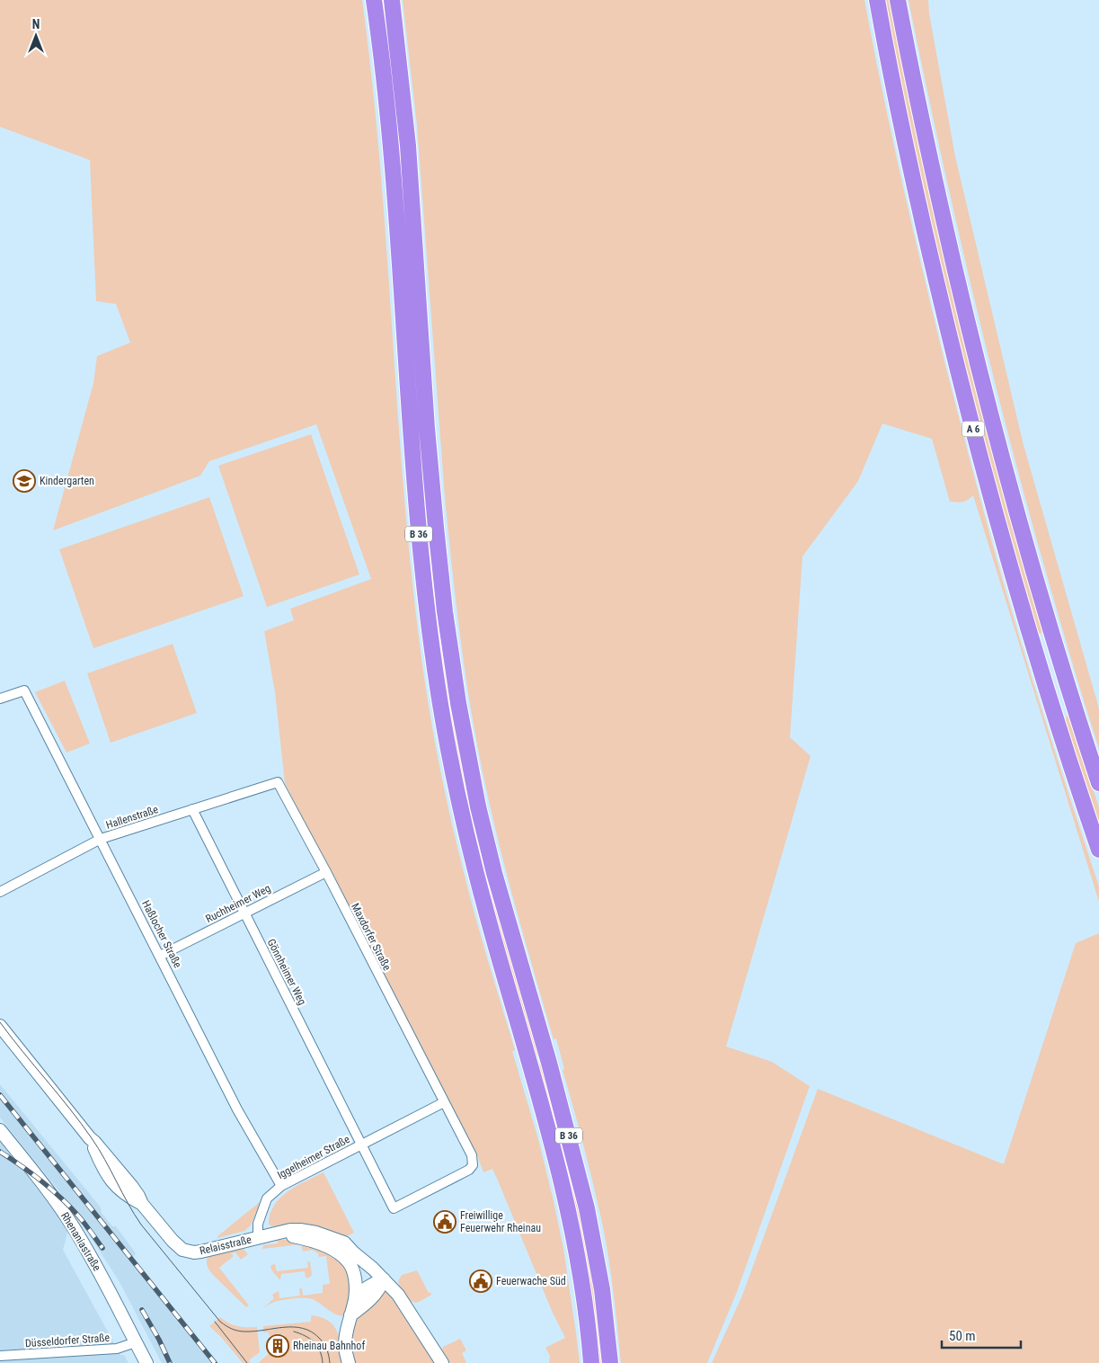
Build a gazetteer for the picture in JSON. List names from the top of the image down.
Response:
{
  "streets": {
    "highway": ["A 6", "B 36"],
    "main road": ["Rhenaniastraße", "Relaisstraße"],
    "street": [
      "Hallenstraße",
      "Ruchheimer Weg",
      "Haßlocher Straße",
      "Maxdorfer Straße",
      "Gönnheimer Weg",
      "Iggelheimer Straße",
      "Düsseldorfer Straße"
    ]
  },
  "crossings": [
    ["Hallenstraße", "Haßlocher Straße"],
    ["Hallenstraße", "Maxdorfer Straße"],
    ["Hallenstraße", "Gönnheimer Weg"],
    ["Ruchheimer Weg", "Haßlocher Straße"],
    ["Ruchheimer Weg", "Maxdorfer Straße"],
    ["Ruchheimer Weg", "Gönnheimer Weg"],
    ["Haßlocher Straße", "Iggelheimer Straße"],
    ["Maxdorfer Straße", "Iggelheimer Straße"],
    ["Gönnheimer Weg", "Iggelheimer Straße"],
    ["Iggelheimer Straße", "Relaisstraße"],
    ["Rhenaniastraße", "Düsseldorfer Straße"]
  ],
  "places": {
    "school or university": ["Kindergarten"],
    "public building": ["Freiwillige Feuerwehr Rheinau", "Feuerwache Süd"],
    "building": ["Rheinau Bahnhof"]
  },
  "scale_bar": "50 m",
  "north": "top"
}
